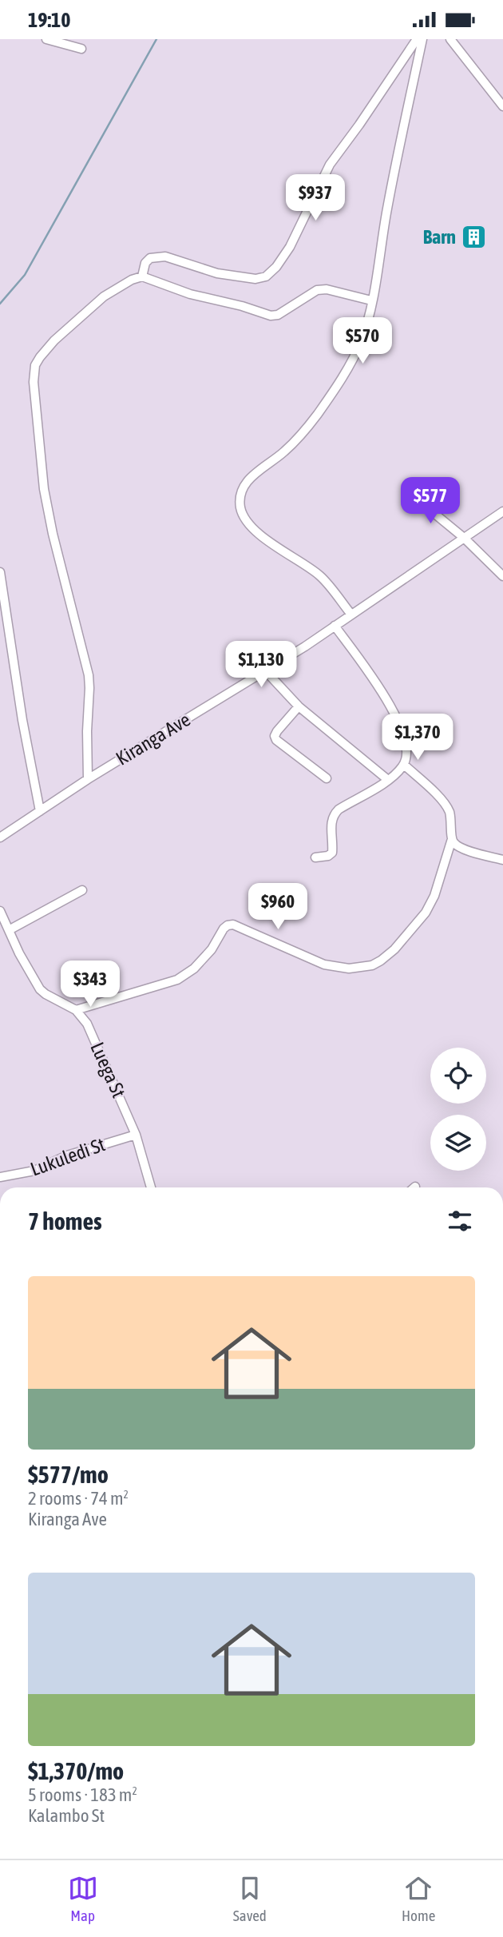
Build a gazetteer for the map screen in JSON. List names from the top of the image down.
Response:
{
  "streets": {
    "street": ["Kiranga Ave", "Luega St", "Lukuledi St"]
  },
  "crossings": [
    ["Luega St", "Lukuledi St"]
  ],
  "places": {
    "building": ["Barn"]
  },
  "page": {
    "status": "19:10",
    "price": [
      "$937",
      "$570",
      "$577",
      "$1,130",
      "$1,370",
      "$960",
      "$343"
    ],
    "heading": "7 homes",
    "list": [
      {
        "name": "$577/mo",
        "note": "2 rooms · 74 m² · Kiranga Ave"
      },
      {
        "name": "$1,370/mo",
        "note": "5 rooms · 183 m² · Kalambo St"
      }
    ],
    "tabs": ["Map", "Saved", "Home"]
  }
}
